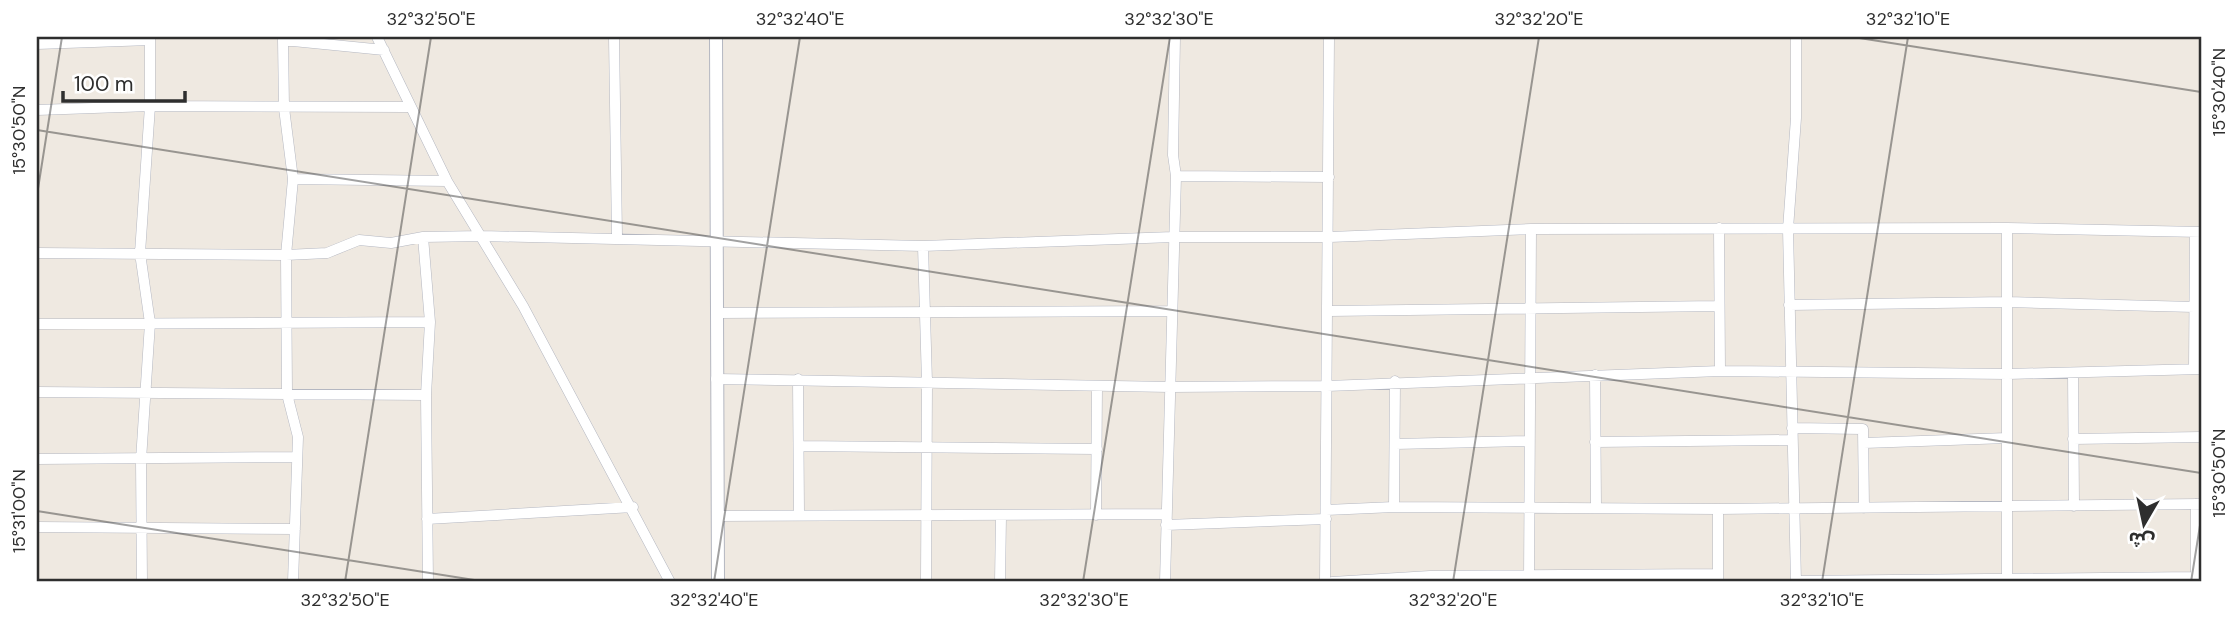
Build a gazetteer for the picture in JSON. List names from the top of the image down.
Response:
{
  "scale_bar": "100 m",
  "north": "bottom",
  "coordinates": [
    "32°32'50\"E",
    "32°32'40\"E",
    "32°32'30\"E",
    "32°32'20\"E",
    "32°32'10\"E",
    "15°30'40\"N",
    "15°30'50\"N",
    "15°31'00\"N"
  ]
}
